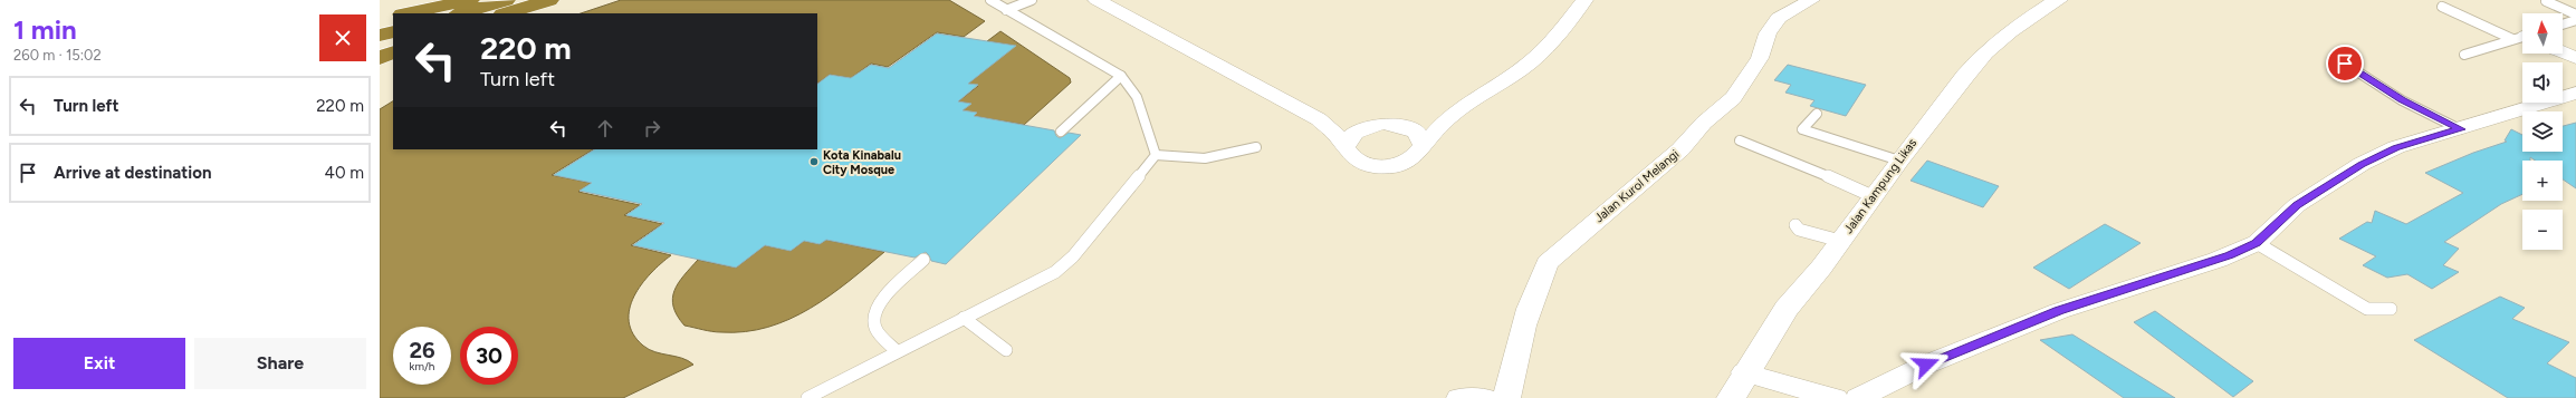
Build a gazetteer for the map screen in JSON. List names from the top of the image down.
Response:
{
  "streets": {
    "main road": ["Jalan Kampung Likas"],
    "street": ["Jalan Kurol Melangi"]
  },
  "places": ["Kota Kinabalu City Mosque"],
  "north": "top",
  "page": {
    "heading": ["1 min", "260 m · 15:02"],
    "map_buttons": ["+", "−"],
    "turn": ["220 m", "Turn left"],
    "list": [
      {
        "name": "Turn left",
        "value": "220 m"
      },
      {
        "name": "Arrive at destination",
        "value": "40 m"
      }
    ],
    "speed": "26 km/h",
    "limit": "30",
    "buttons": ["Exit", "Share"]
  }
}
